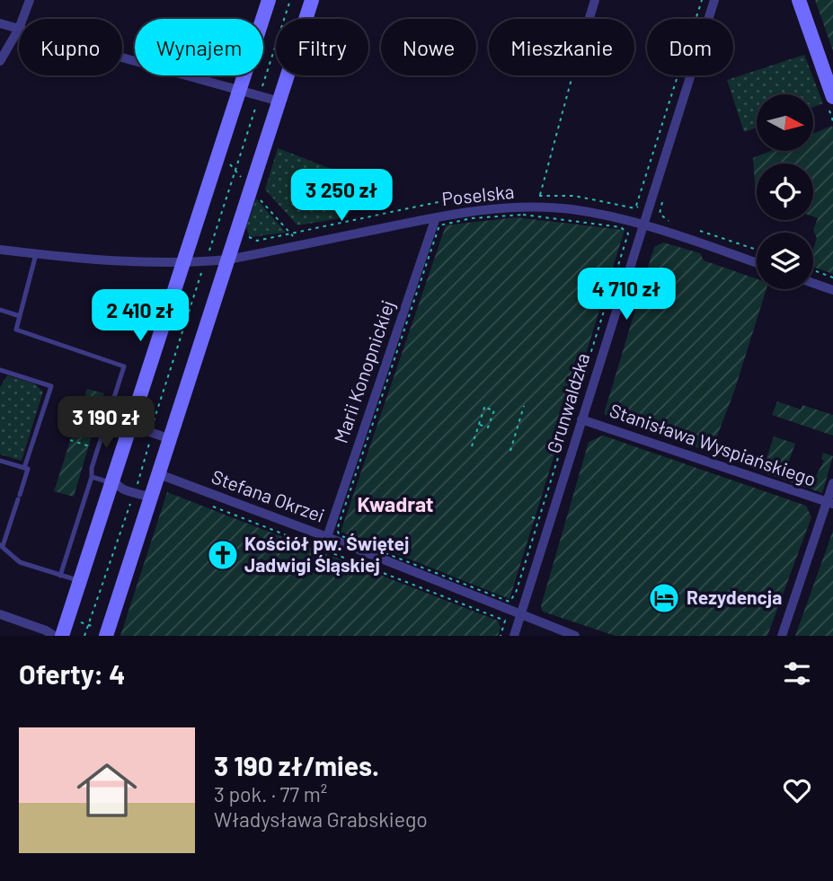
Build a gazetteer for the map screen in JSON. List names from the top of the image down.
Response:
{
  "streets": {
    "street": [
      "Poselska",
      "Marii Konopnickiej",
      "Grunwaldzka",
      "Stanisława Wyspiańskiego",
      "Stefana Okrzei"
    ]
  },
  "crossings": [
    ["Poselska", "Marii Konopnickiej"],
    ["Poselska", "Grunwaldzka"],
    ["Marii Konopnickiej", "Stefana Okrzei"],
    ["Grunwaldzka", "Stanisława Wyspiańskiego"],
    ["Grunwaldzka", "Stefana Okrzei"]
  ],
  "districts": ["Kwadrat"],
  "places": {
    "church": ["Kościół pw. Świętej Jadwigi Śląskiej"],
    "hotel": ["Rezydencja"]
  },
  "north": "right",
  "page": {
    "chip": [
      "Kupno",
      "Wynajem",
      "Filtry",
      "Nowe",
      "Mieszkanie",
      "Dom"
    ],
    "price": [
      "3 250 zł",
      "4 710 zł",
      "2 410 zł",
      "3 190 zł"
    ],
    "heading": "Oferty: 4",
    "list": [
      {
        "name": "3 190 zł/mies.",
        "note": "3 pok. · 77 m² · Władysława Grabskiego"
      }
    ]
  }
}
